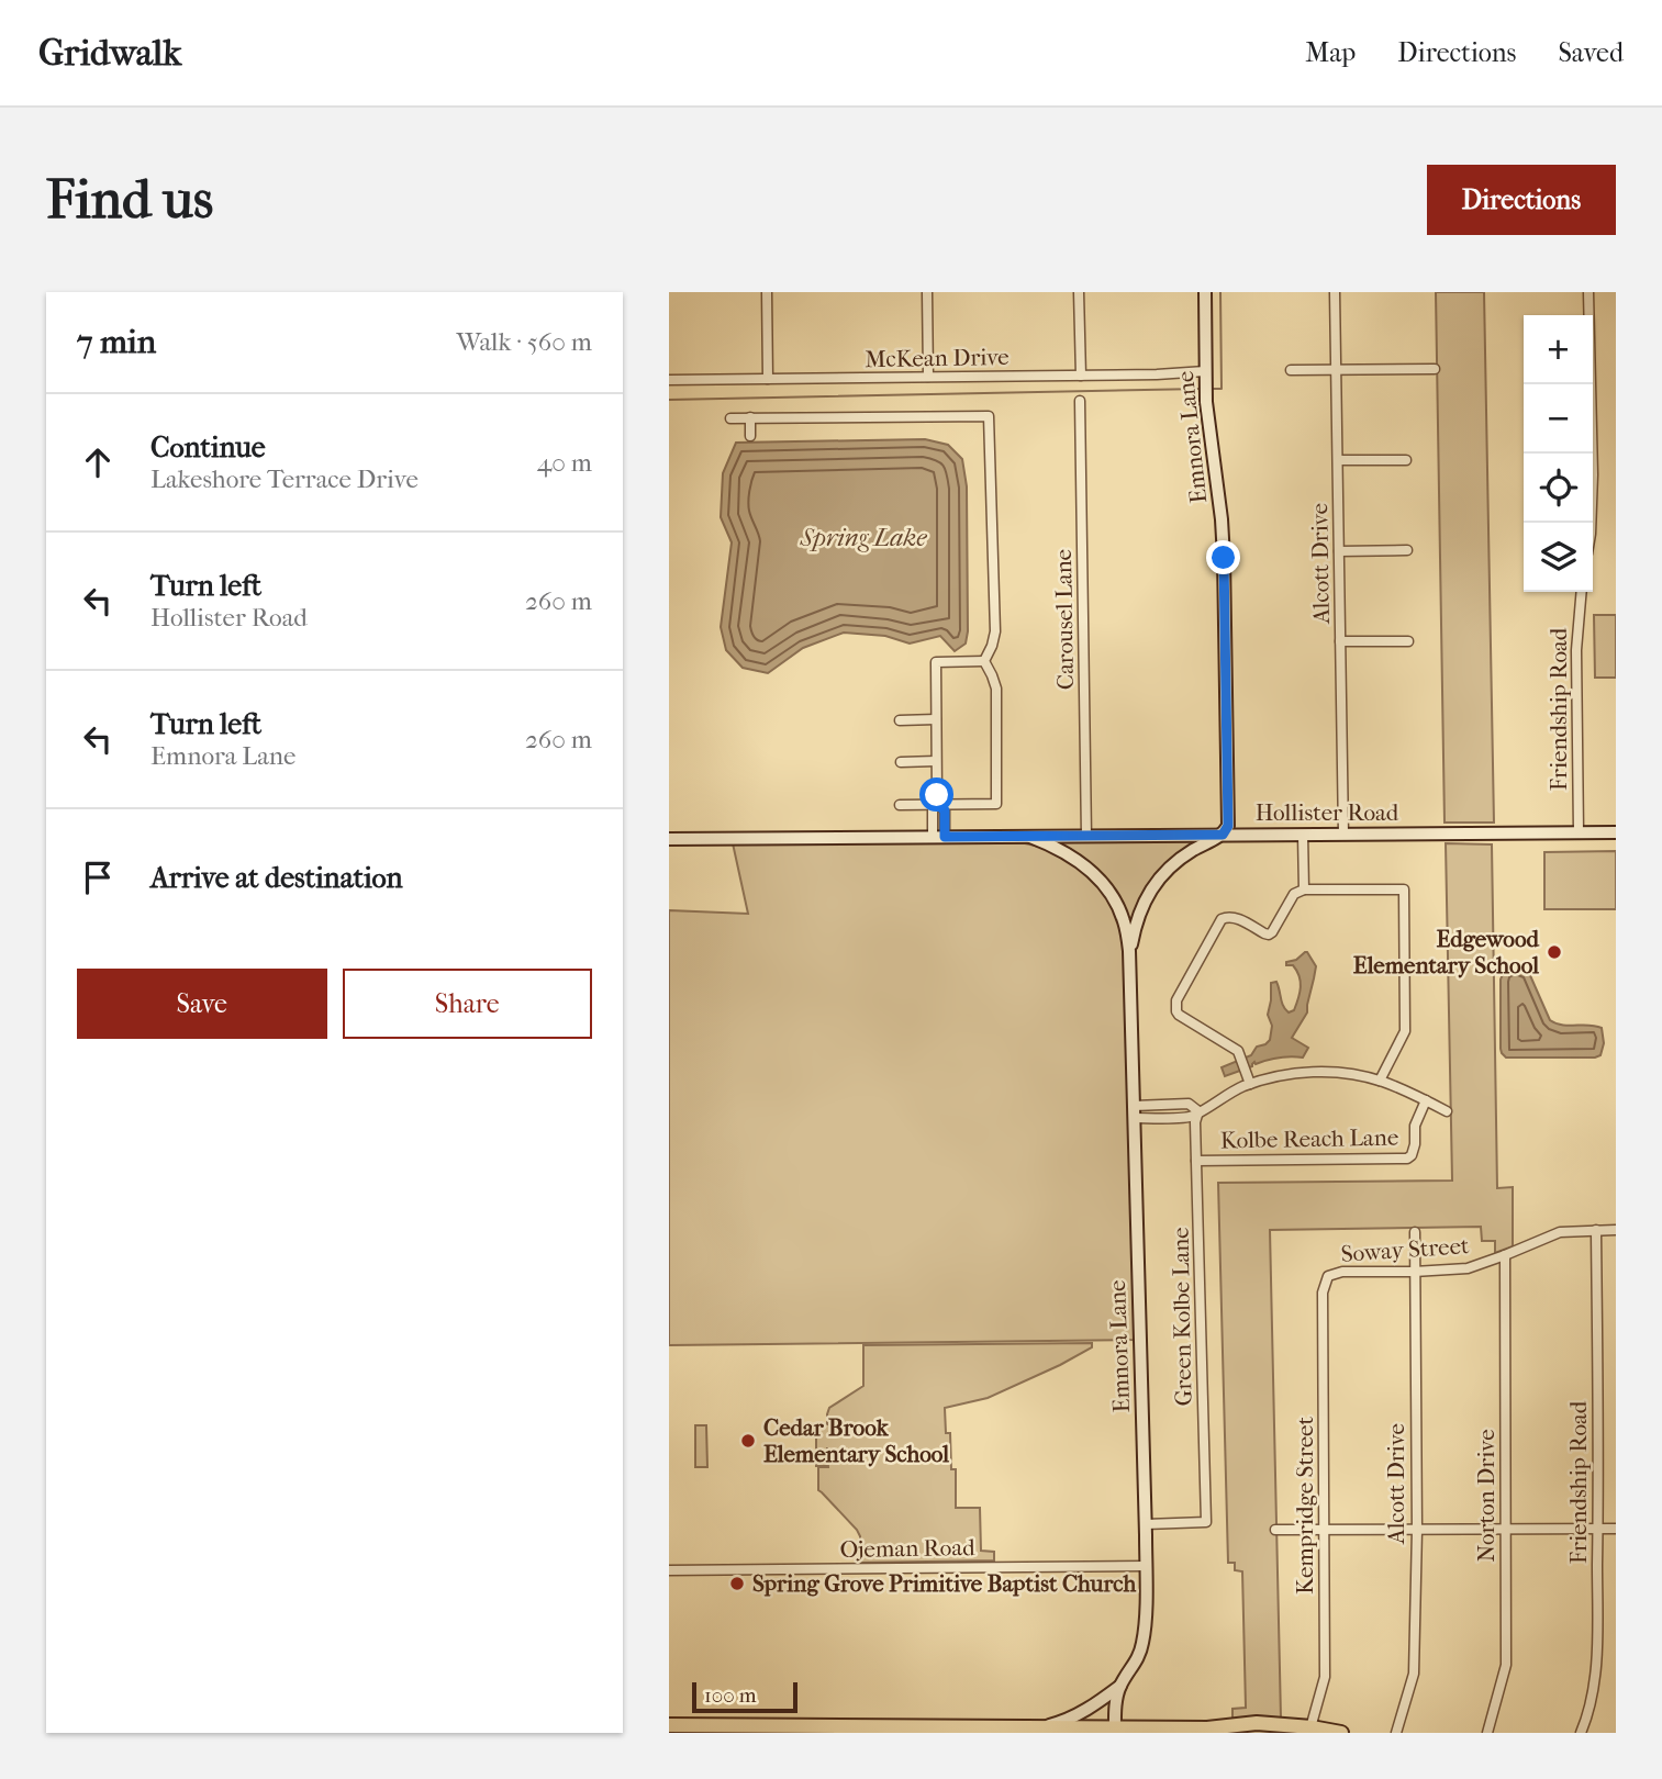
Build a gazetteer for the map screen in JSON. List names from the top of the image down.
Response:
{
  "streets": {
    "street": [
      "McKean Drive",
      "Emnora Lane",
      "Alcott Drive",
      "Carousel Lane",
      "Friendship Road",
      "Hollister Road",
      "Kolbe Reach Lane",
      "Soway Street",
      "Green Kolbe Lane",
      "Norton Drive",
      "Kempridge Street",
      "Ojeman Road"
    ]
  },
  "crossings": [
    ["McKean Drive", "Emnora Lane"],
    ["Emnora Lane", "Hollister Road"],
    ["Emnora Lane", "Green Kolbe Lane"],
    ["Emnora Lane", "Ojeman Road"],
    ["Alcott Drive", "Hollister Road"],
    ["Alcott Drive", "Soway Street"],
    ["Carousel Lane", "Hollister Road"],
    ["Friendship Road", "Hollister Road"],
    ["Friendship Road", "Soway Street"],
    ["Kolbe Reach Lane", "Green Kolbe Lane"],
    ["Soway Street", "Norton Drive"],
    ["Soway Street", "Kempridge Street"]
  ],
  "water": ["Spring Lake"],
  "places": ["Edgewood Elementary School", "Cedar Brook Elementary School", "Spring Grove Primitive Baptist Church"],
  "scale_bar": "100 m",
  "page": {
    "header": "Gridwalk",
    "nav": ["Map", "Directions", "Saved"],
    "buttons": [
      "Directions",
      ["Save", "Share"]
    ],
    "title": "Find us",
    "heading": ["7 min", "Walk · 560 m"],
    "map_buttons": ["+", "−"],
    "list": [
      ["Continue", "Lakeshore Terrace Drive", "40 m"],
      ["Turn left", "Hollister Road", "260 m"],
      ["Turn left", "Emnora Lane", "260 m"],
      "Arrive at destination"
    ],
    "scale": "100 m"
  }
}
